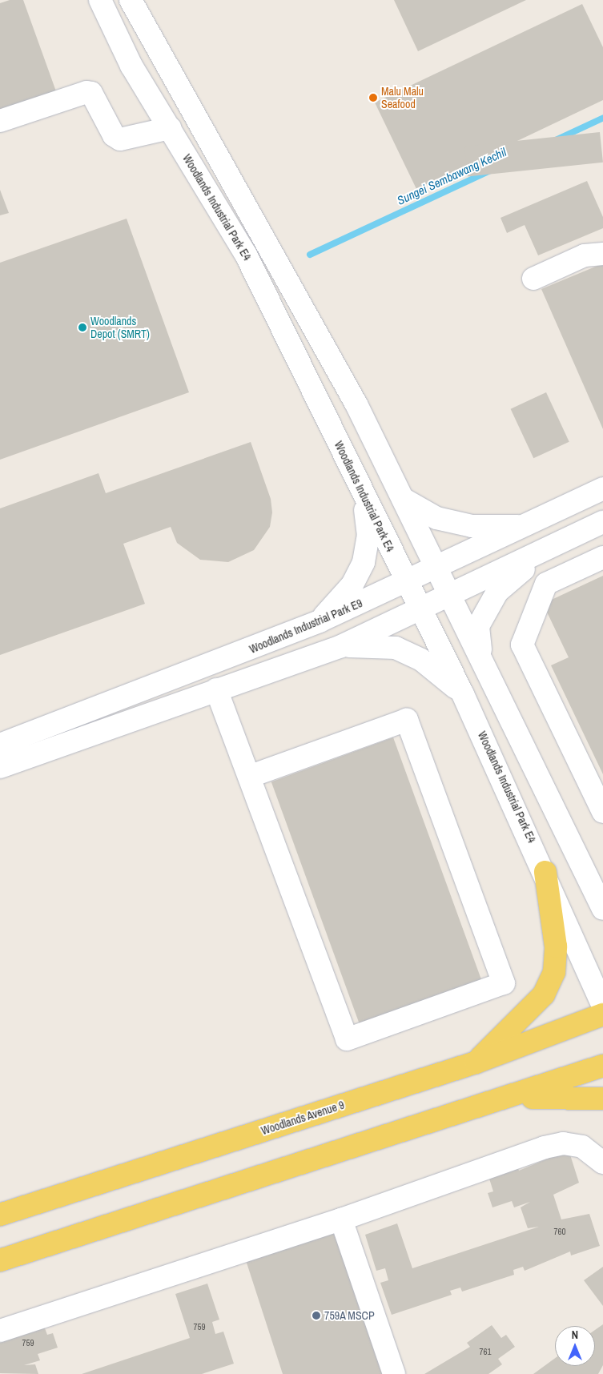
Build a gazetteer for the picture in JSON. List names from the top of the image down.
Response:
{
  "streets": {
    "main road": ["Woodlands Avenue 9"],
    "street": ["Woodlands Industrial Park E4", "Woodlands Industrial Park E9"]
  },
  "crossings": [
    ["Woodlands Industrial Park E4", "Woodlands Industrial Park E9"]
  ],
  "water": ["Sungei Sembawang Kechil"],
  "places": ["Malu Malu Seafood", "Woodlands Depot (SMRT)", "759A MSCP"],
  "house_numbers": [
    "760",
    "759",
    "759",
    "761"
  ],
  "north": "top"
}
